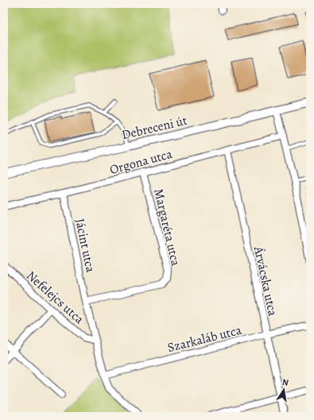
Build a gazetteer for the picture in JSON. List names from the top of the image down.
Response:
{
  "streets": {
    "street": [
      "Debreceni út",
      "Orgona utca",
      "Margaréta utca",
      "Jácint utca",
      "Árvácska utca",
      "Nefelejcs utca",
      "Szarkaláb utca"
    ]
  },
  "crossings": [
    ["Orgona utca", "Margaréta utca"],
    ["Orgona utca", "Jácint utca"],
    ["Orgona utca", "Árvácska utca"],
    ["Margaréta utca", "Jácint utca"],
    ["Margaréta utca", "Nefelejcs utca"],
    ["Jácint utca", "Nefelejcs utca"],
    ["Árvácska utca", "Szarkaláb utca"],
    ["Nefelejcs utca", "Szarkaláb utca"]
  ],
  "north": "top"
}
